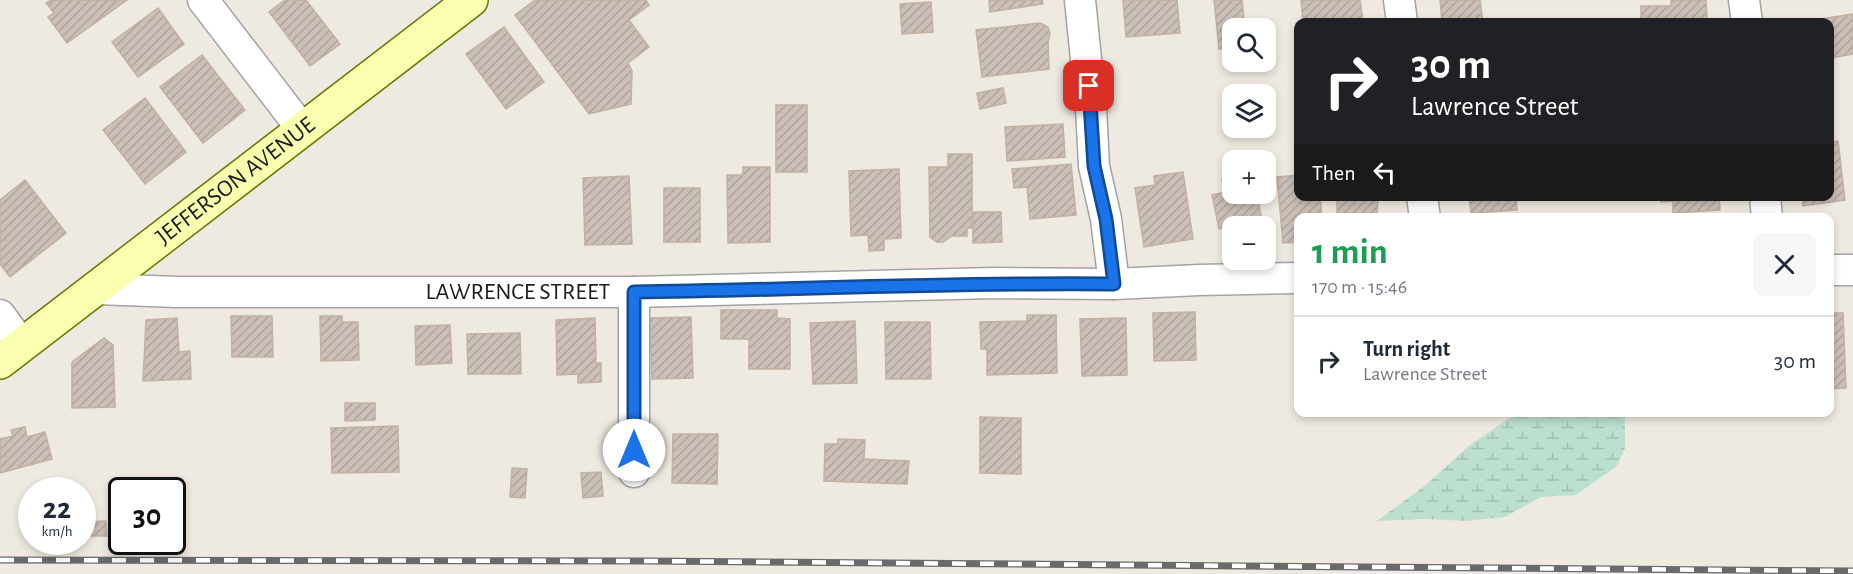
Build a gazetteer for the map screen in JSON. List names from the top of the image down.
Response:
{
  "streets": {
    "main road": ["JEFFERSON AVENUE"],
    "street": ["LAWRENCE STREET"]
  },
  "crossings": [
    ["JEFFERSON AVENUE", "LAWRENCE STREET"]
  ],
  "page": {
    "map_buttons": ["+", "−"],
    "turn": ["30 m", "Lawrence Street"],
    "then": "Then",
    "heading": ["1 min", "170 m · 15:46"],
    "list": [
      {
        "name": "Turn right",
        "note": "Lawrence Street",
        "value": "30 m"
      }
    ],
    "speed": "22 km/h",
    "limit": "30"
  }
}
